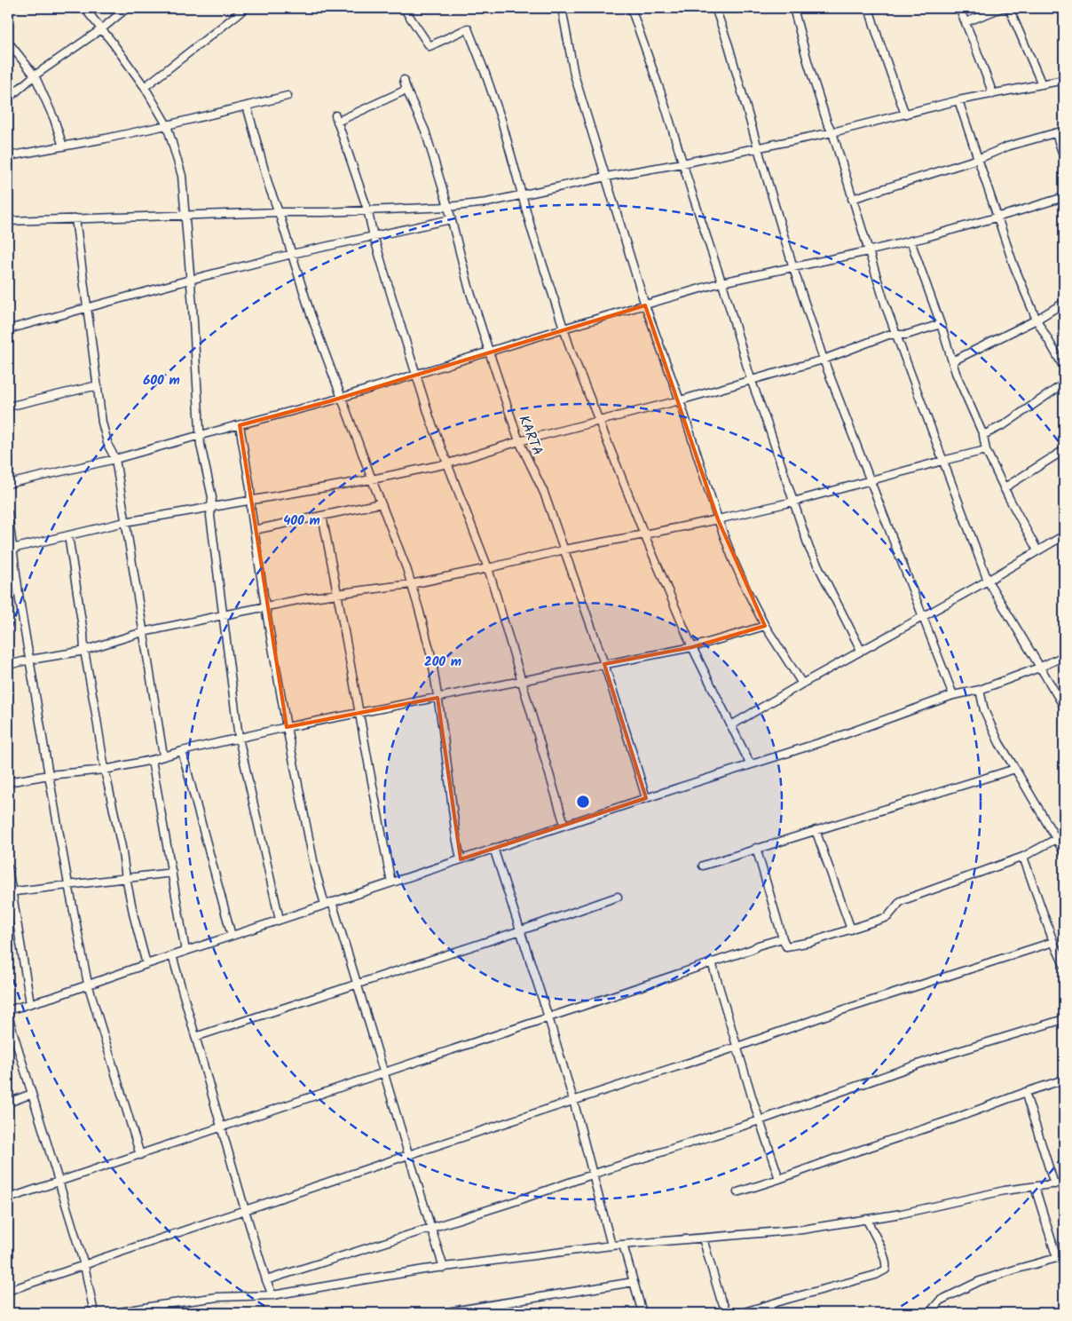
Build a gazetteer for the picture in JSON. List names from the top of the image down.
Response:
{
  "streets": {
    "street": ["KARTA"]
  },
  "rings": ["600 m", "400 m", "200 m"]
}
